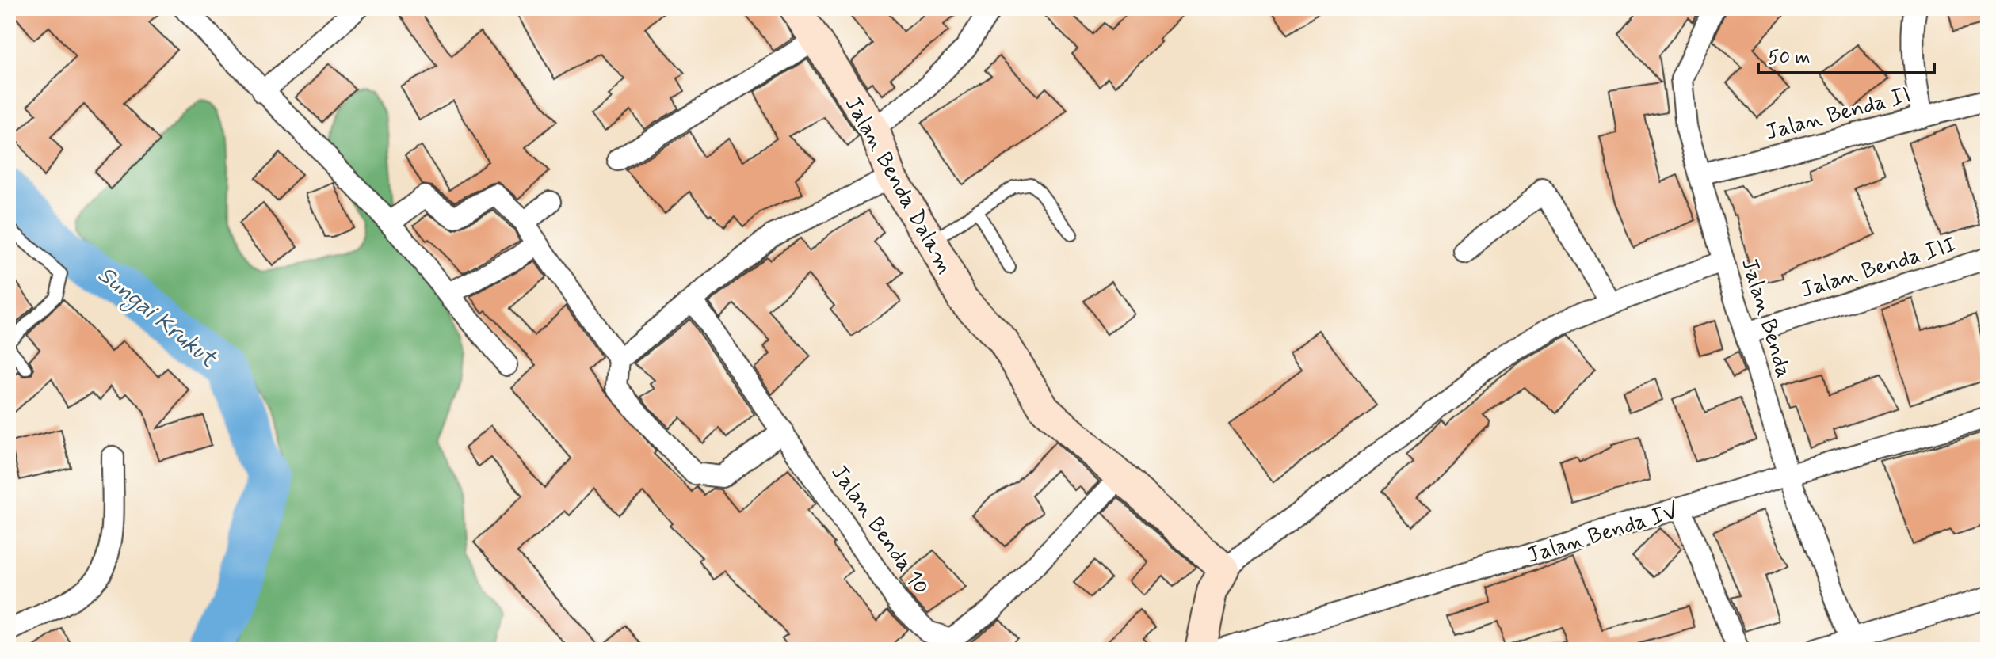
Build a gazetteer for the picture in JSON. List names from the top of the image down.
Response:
{
  "streets": {
    "street": [
      "Jalan Benda II",
      "Jalan Benda Dalam",
      "Jalan Benda III",
      "Jalan Benda",
      "Jalan Benda 10",
      "Jalan Benda IV"
    ]
  },
  "crossings": [
    ["Jalan Benda II", "Jalan Benda"],
    ["Jalan Benda Dalam", "Jalan Benda 10"],
    ["Jalan Benda III", "Jalan Benda"],
    ["Jalan Benda", "Jalan Benda IV"]
  ],
  "water": ["Sungai Krukut"],
  "scale_bar": "50 m"
}
